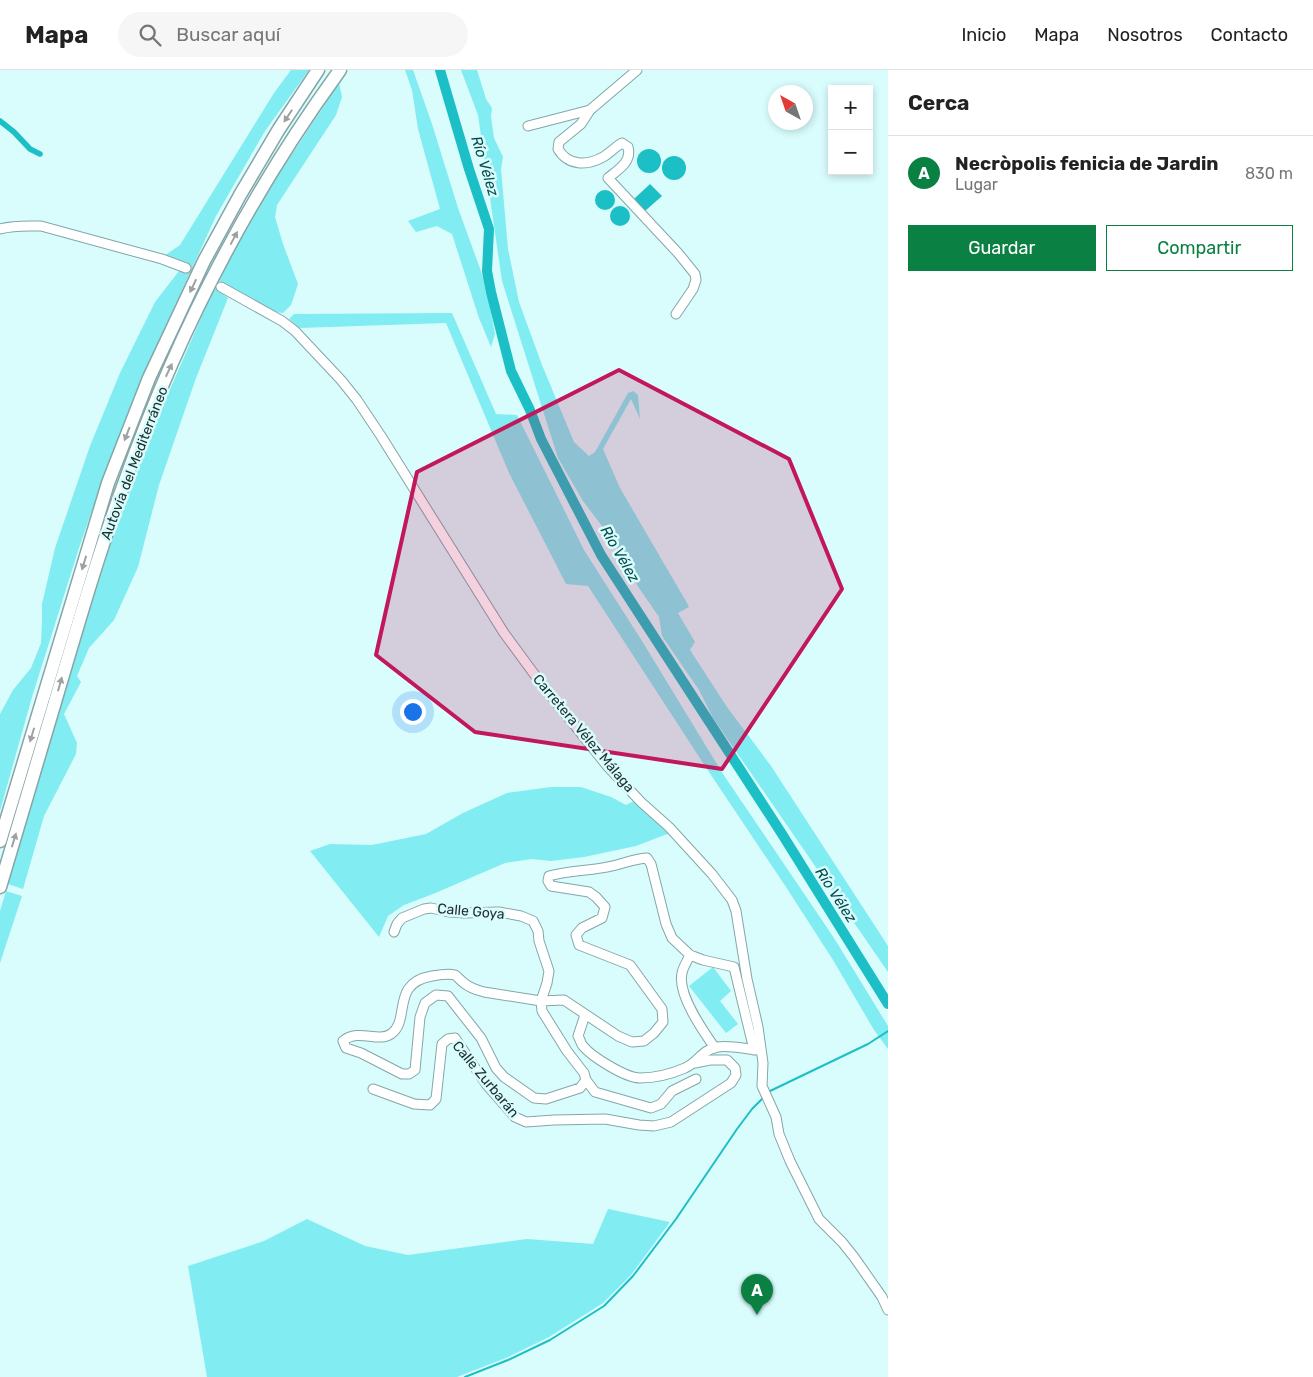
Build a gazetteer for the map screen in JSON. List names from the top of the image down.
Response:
{
  "streets": {
    "highway": ["Autovía del Mediterráneo"],
    "street": ["Carretera Vélez Málaga", "Calle Goya", "Calle Zurbarán"]
  },
  "water": ["Río Vélez"],
  "north": "top left",
  "page": {
    "header": "Mapa",
    "search": "Buscar aquí",
    "nav": [
      "Inicio",
      "Mapa",
      "Nosotros",
      "Contacto"
    ],
    "heading": "Cerca",
    "map_buttons": ["+", "−"],
    "list": [
      {
        "mark": "A",
        "name": "Necròpolis fenicia de Jardin",
        "note": "Lugar",
        "value": "830 m"
      }
    ],
    "buttons": ["Guardar", "Compartir"],
    "pins": "A"
  }
}
